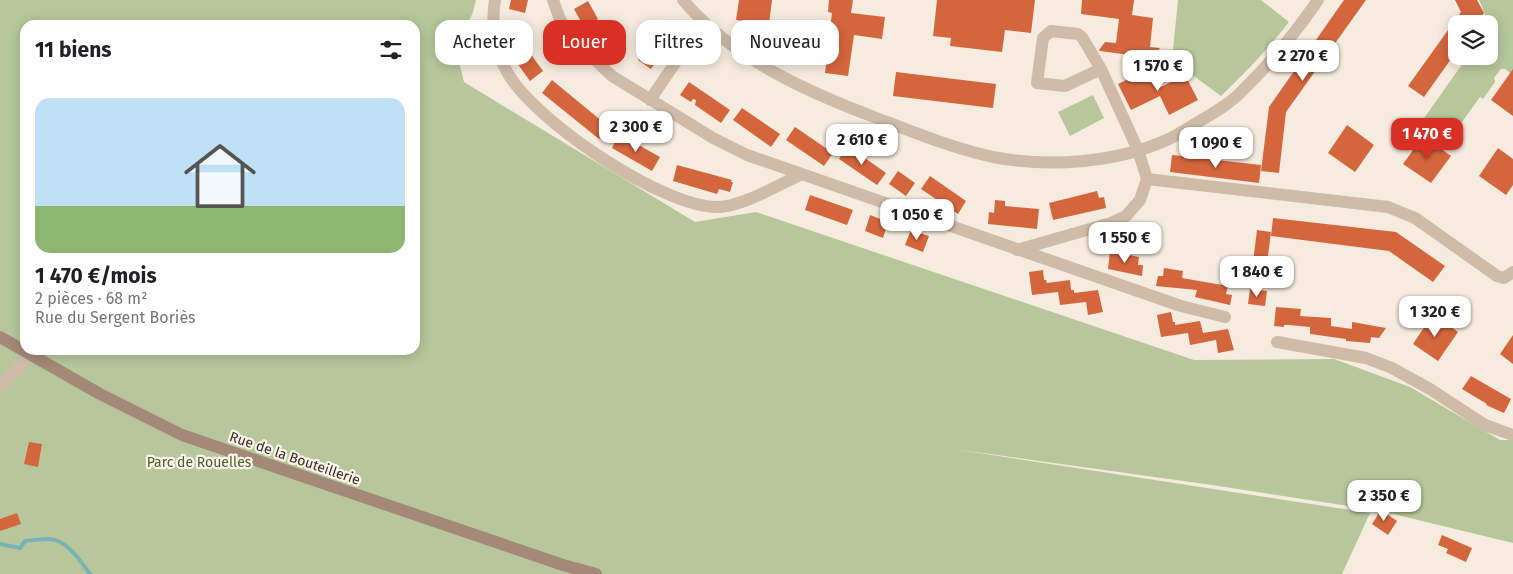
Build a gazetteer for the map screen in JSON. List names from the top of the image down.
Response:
{
  "streets": {
    "street": ["Rue de la Bouteillerie"]
  },
  "parks": ["Parc de Rouelles"],
  "page": {
    "chip": [
      "Acheter",
      "Louer",
      "Filtres",
      "Nouveau"
    ],
    "heading": "11 biens",
    "price": [
      "2 270 €",
      "1 570 €",
      "2 300 €",
      "1 470 €",
      "2 610 €",
      "1 090 €",
      "1 050 €",
      "1 550 €",
      "1 840 €",
      "1 320 €",
      "2 350 €"
    ],
    "list": [
      {
        "name": "1 470 €/mois",
        "note": "2 pièces · 68 m² · Rue du Sergent Boriès"
      }
    ]
  }
}
